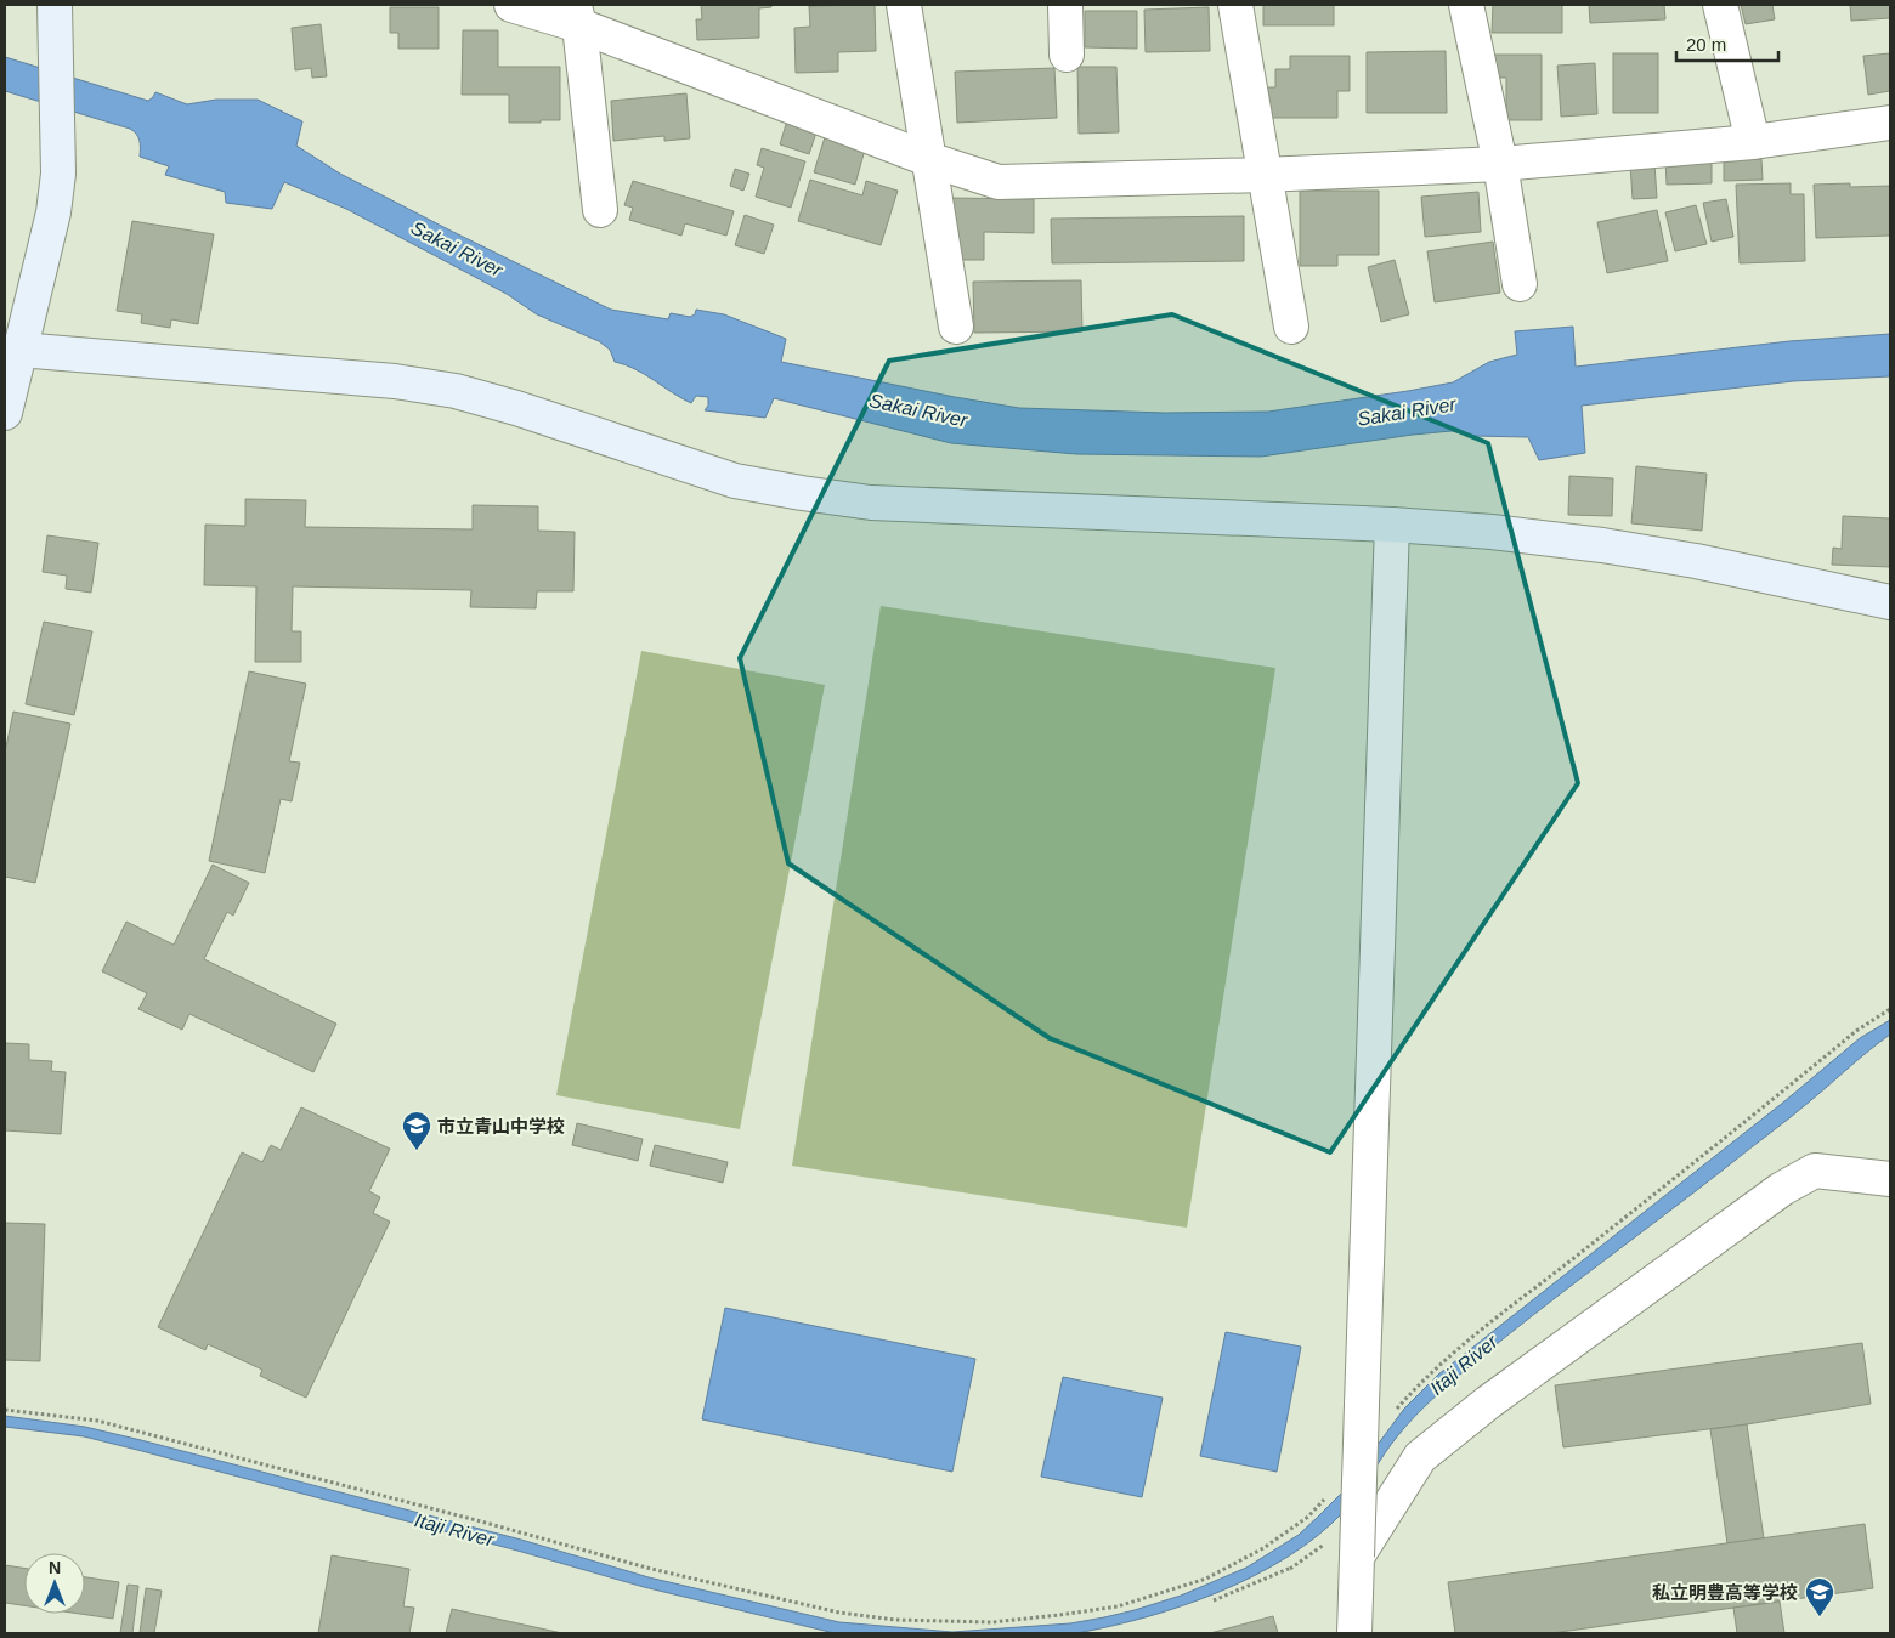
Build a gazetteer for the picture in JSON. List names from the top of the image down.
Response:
{
  "water": ["Sakai River", "Itaji River"],
  "places": {
    "school or university": ["市立青山中学校", "私立明豊高等学校"]
  },
  "scale_bar": "20 m",
  "north": "top"
}
